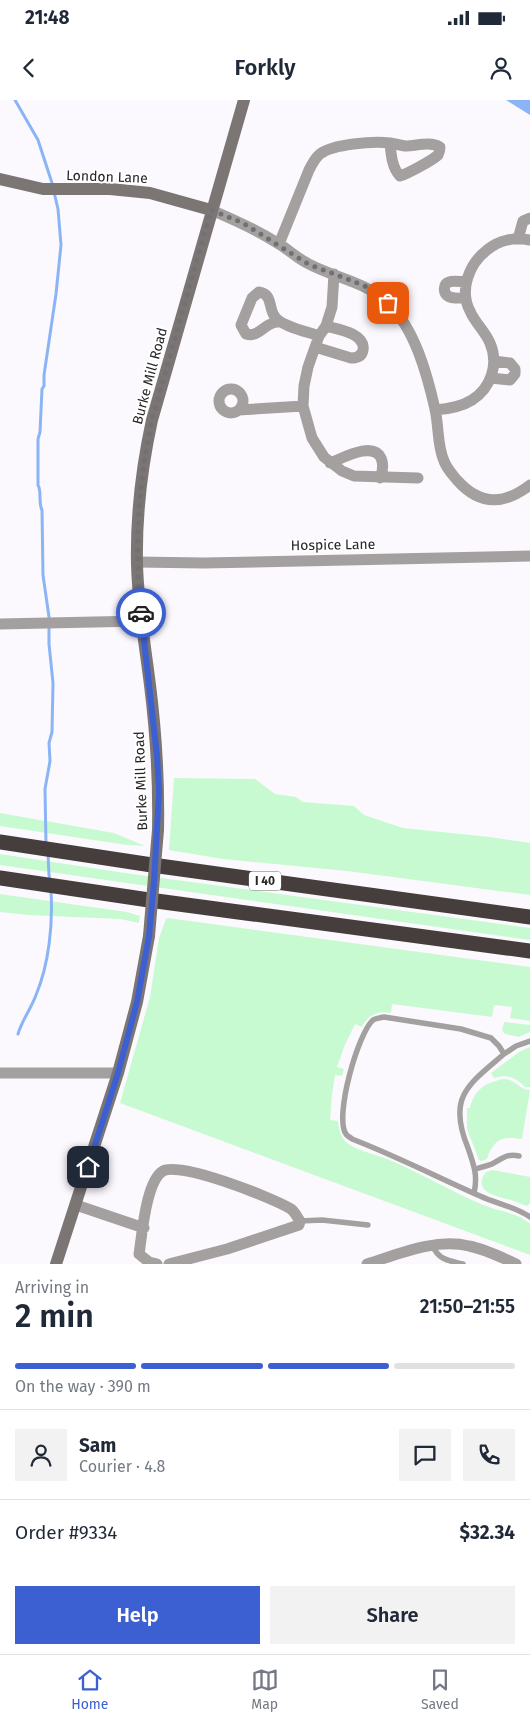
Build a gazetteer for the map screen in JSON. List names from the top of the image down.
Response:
{
  "streets": {
    "highway": ["I 40"],
    "street": ["London Lane", "Burke Mill Road", "Hospice Lane"]
  },
  "crossings": [
    ["London Lane", "Burke Mill Road"],
    ["Burke Mill Road", "Hospice Lane"]
  ],
  "page": {
    "status": "21:48",
    "header": "Forkly",
    "heading": ["2 min", "Arriving in", "21:50–21:55"],
    "panel": [
      "Sam",
      "Courier · 4.8",
      "Order #9334",
      "$32.34"
    ],
    "bar": "On the way · 390 m",
    "buttons": ["Help", "Share"],
    "tabs": ["Home", "Map", "Saved"]
  }
}
